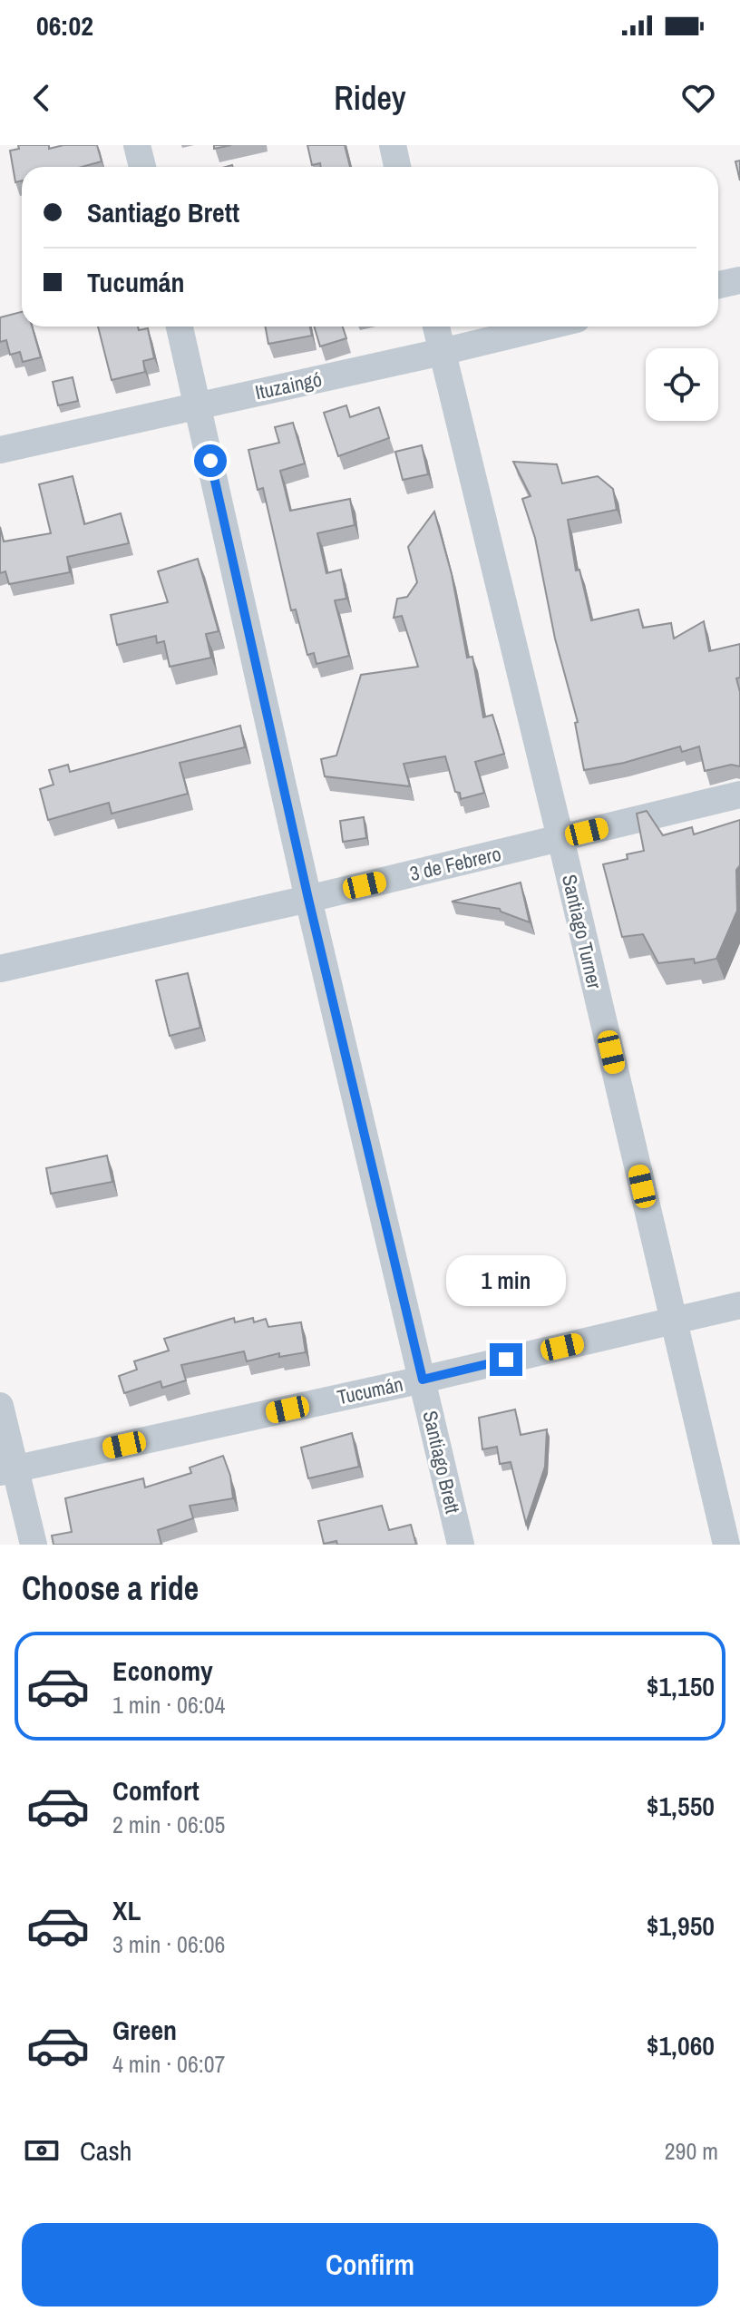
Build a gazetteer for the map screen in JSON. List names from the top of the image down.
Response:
{
  "streets": {
    "street": [
      "Ituzaingó",
      "3 de Febrero",
      "Santiago Turner",
      "Tucumán",
      "Santiago Brett"
    ]
  },
  "crossings": [
    ["Ituzaingó", "Santiago Turner"],
    ["Ituzaingó", "Santiago Brett"],
    ["3 de Febrero", "Santiago Turner"],
    ["3 de Febrero", "Santiago Brett"],
    ["Santiago Turner", "Tucumán"],
    ["Tucumán", "Santiago Brett"]
  ],
  "page": {
    "status": "06:02",
    "header": "Ridey",
    "banner": ["Santiago Brett", "Tucumán"],
    "bubble": "1 min",
    "heading": "Choose a ride",
    "list": [
      {
        "name": "Economy",
        "note": "1 min · 06:04",
        "value": "$1,150"
      },
      {
        "name": "Comfort",
        "note": "2 min · 06:05",
        "value": "$1,550"
      },
      {
        "name": "XL",
        "note": "3 min · 06:06",
        "value": "$1,950"
      },
      {
        "name": "Green",
        "note": "4 min · 06:07",
        "value": "$1,060"
      }
    ],
    "pay": ["Cash", "290 m"],
    "buttons": "Confirm"
  }
}
